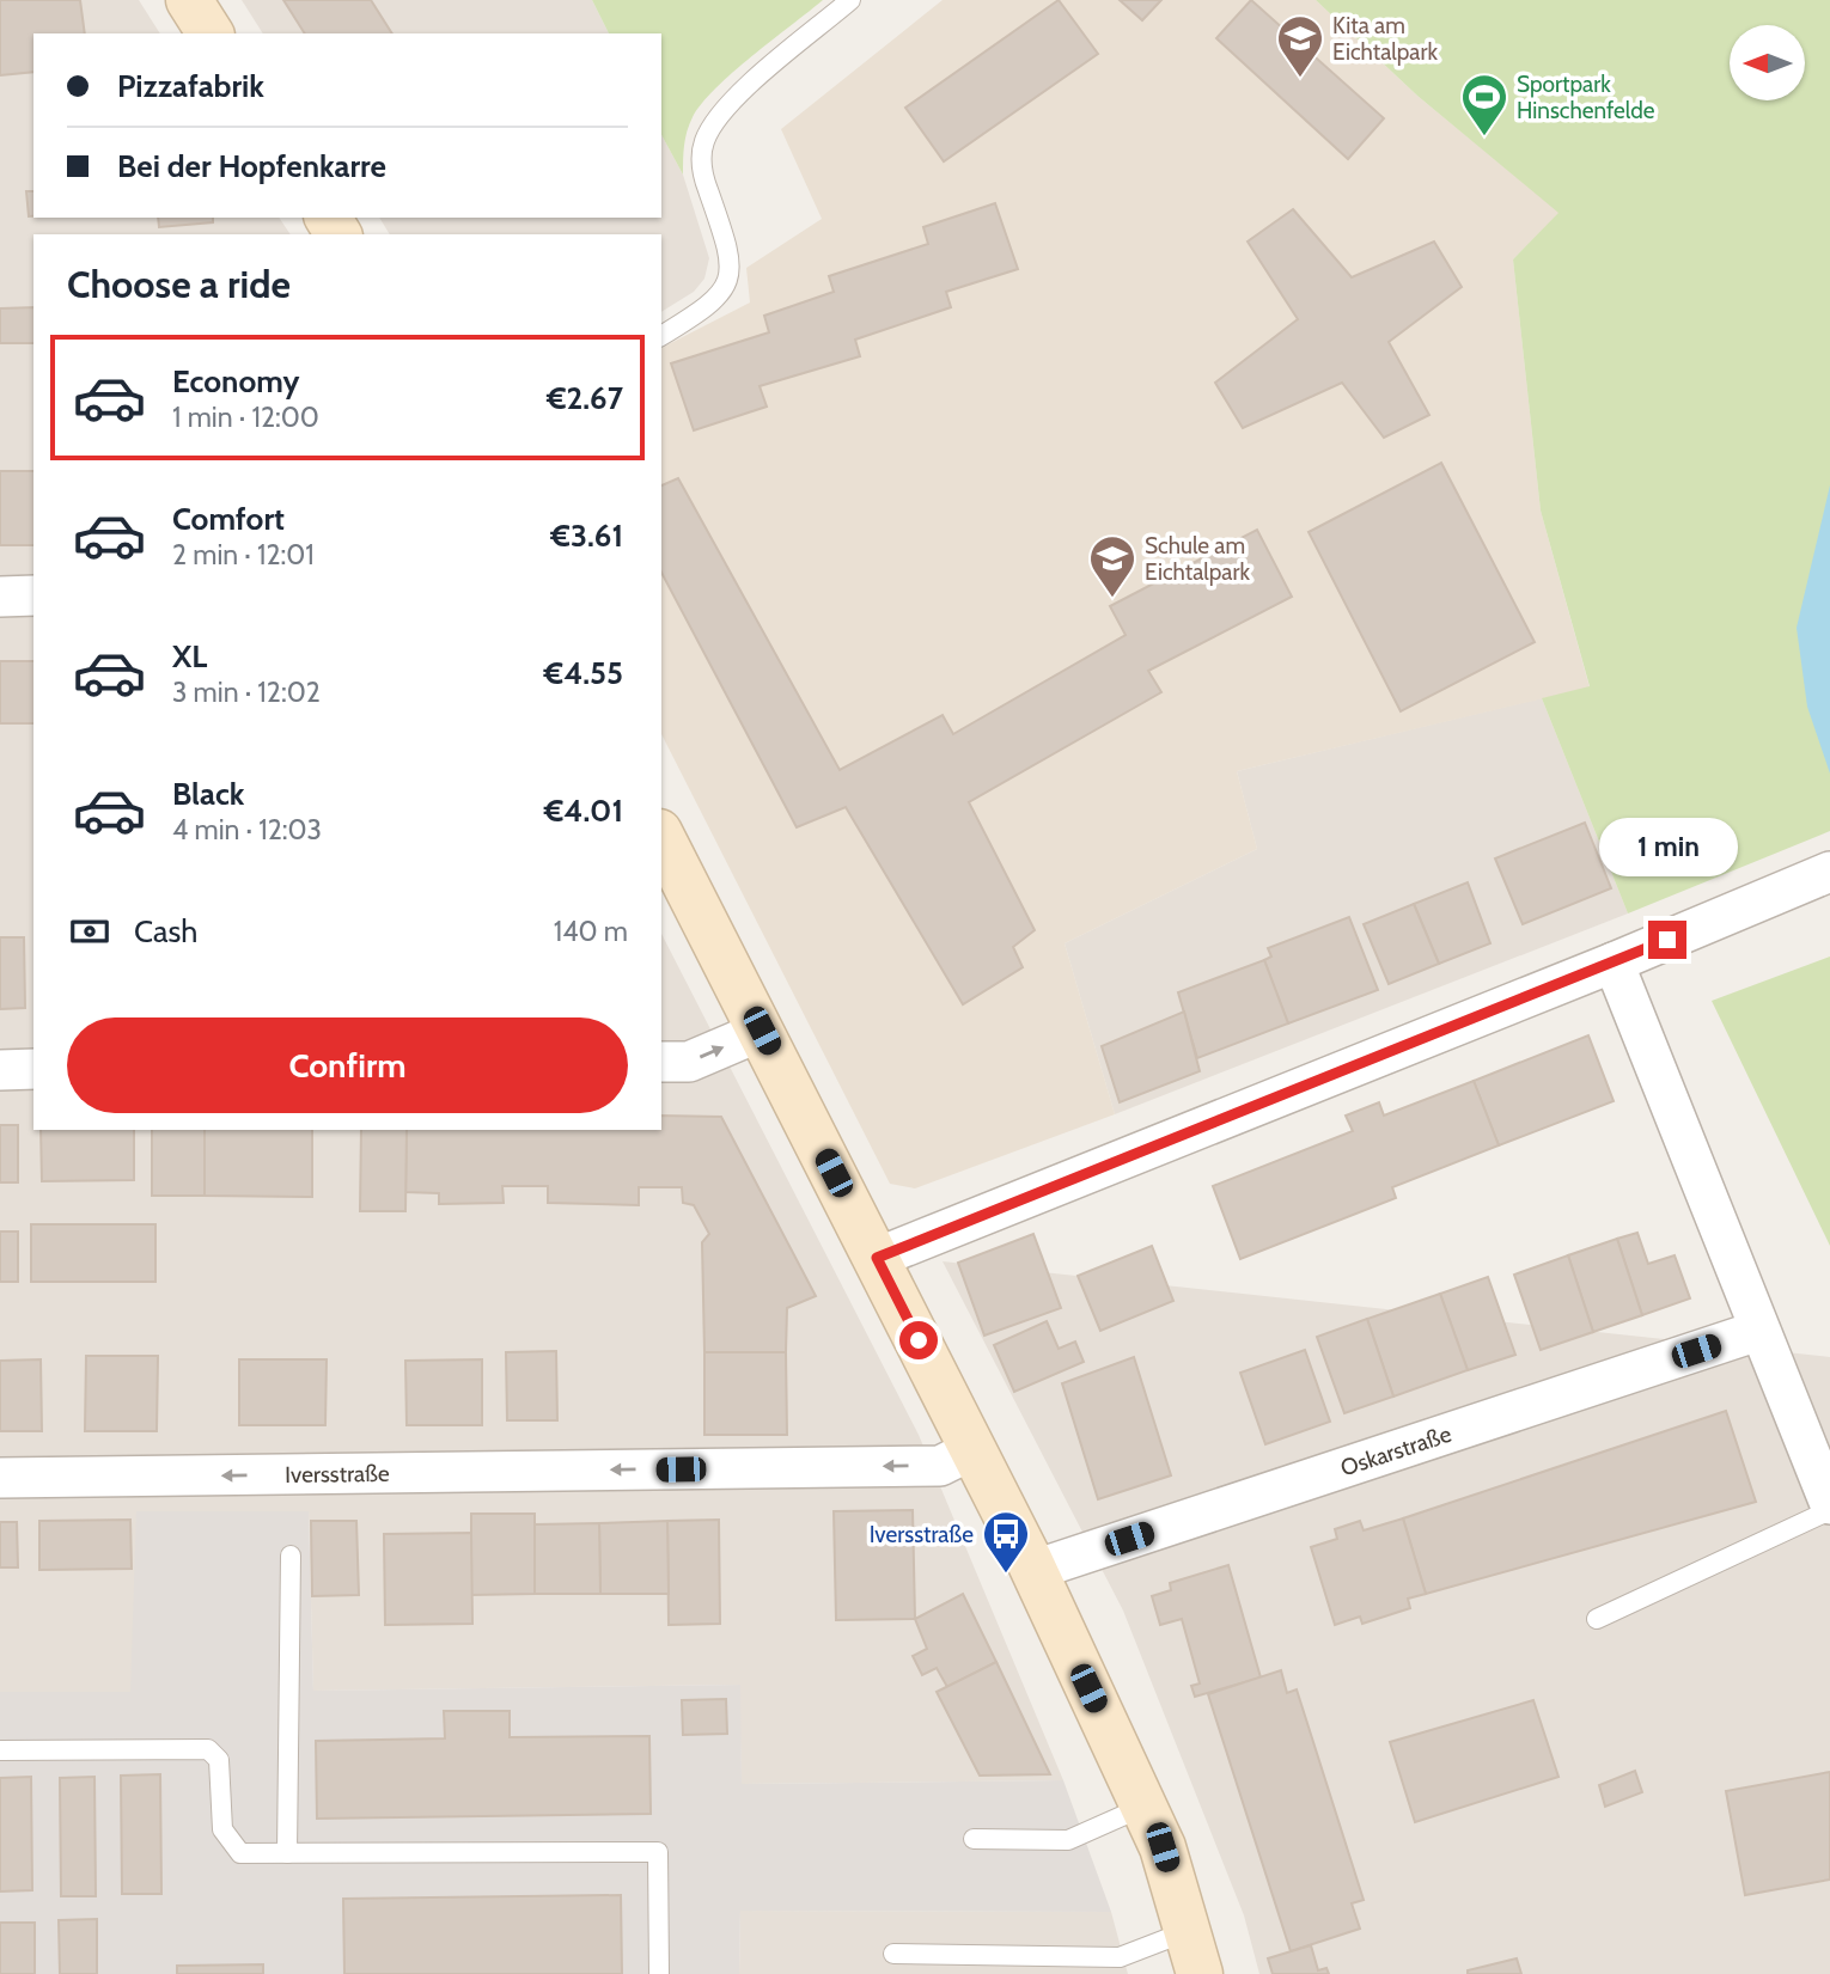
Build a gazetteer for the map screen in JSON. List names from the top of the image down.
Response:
{
  "streets": {
    "street": ["Oskarstraße", "Iversstraße"]
  },
  "one_way": ["Iversstraße"],
  "places": {
    "school or university": ["Kita am Eichtalpark", "Schule am Eichtalpark"],
    "sports": ["Sportpark Hinschenfelde"],
    "bus stop": ["Iversstraße"]
  },
  "north": "left",
  "page": {
    "banner": ["Pizzafabrik", "Bei der Hopfenkarre"],
    "heading": "Choose a ride",
    "list": [
      {
        "name": "Economy",
        "note": "1 min · 12:00",
        "value": "€2.67"
      },
      {
        "name": "Comfort",
        "note": "2 min · 12:01",
        "value": "€3.61"
      },
      {
        "name": "XL",
        "note": "3 min · 12:02",
        "value": "€4.55"
      },
      {
        "name": "Black",
        "note": "4 min · 12:03",
        "value": "€4.01"
      }
    ],
    "bubble": "1 min",
    "pay": ["Cash", "140 m"],
    "buttons": "Confirm"
  }
}
